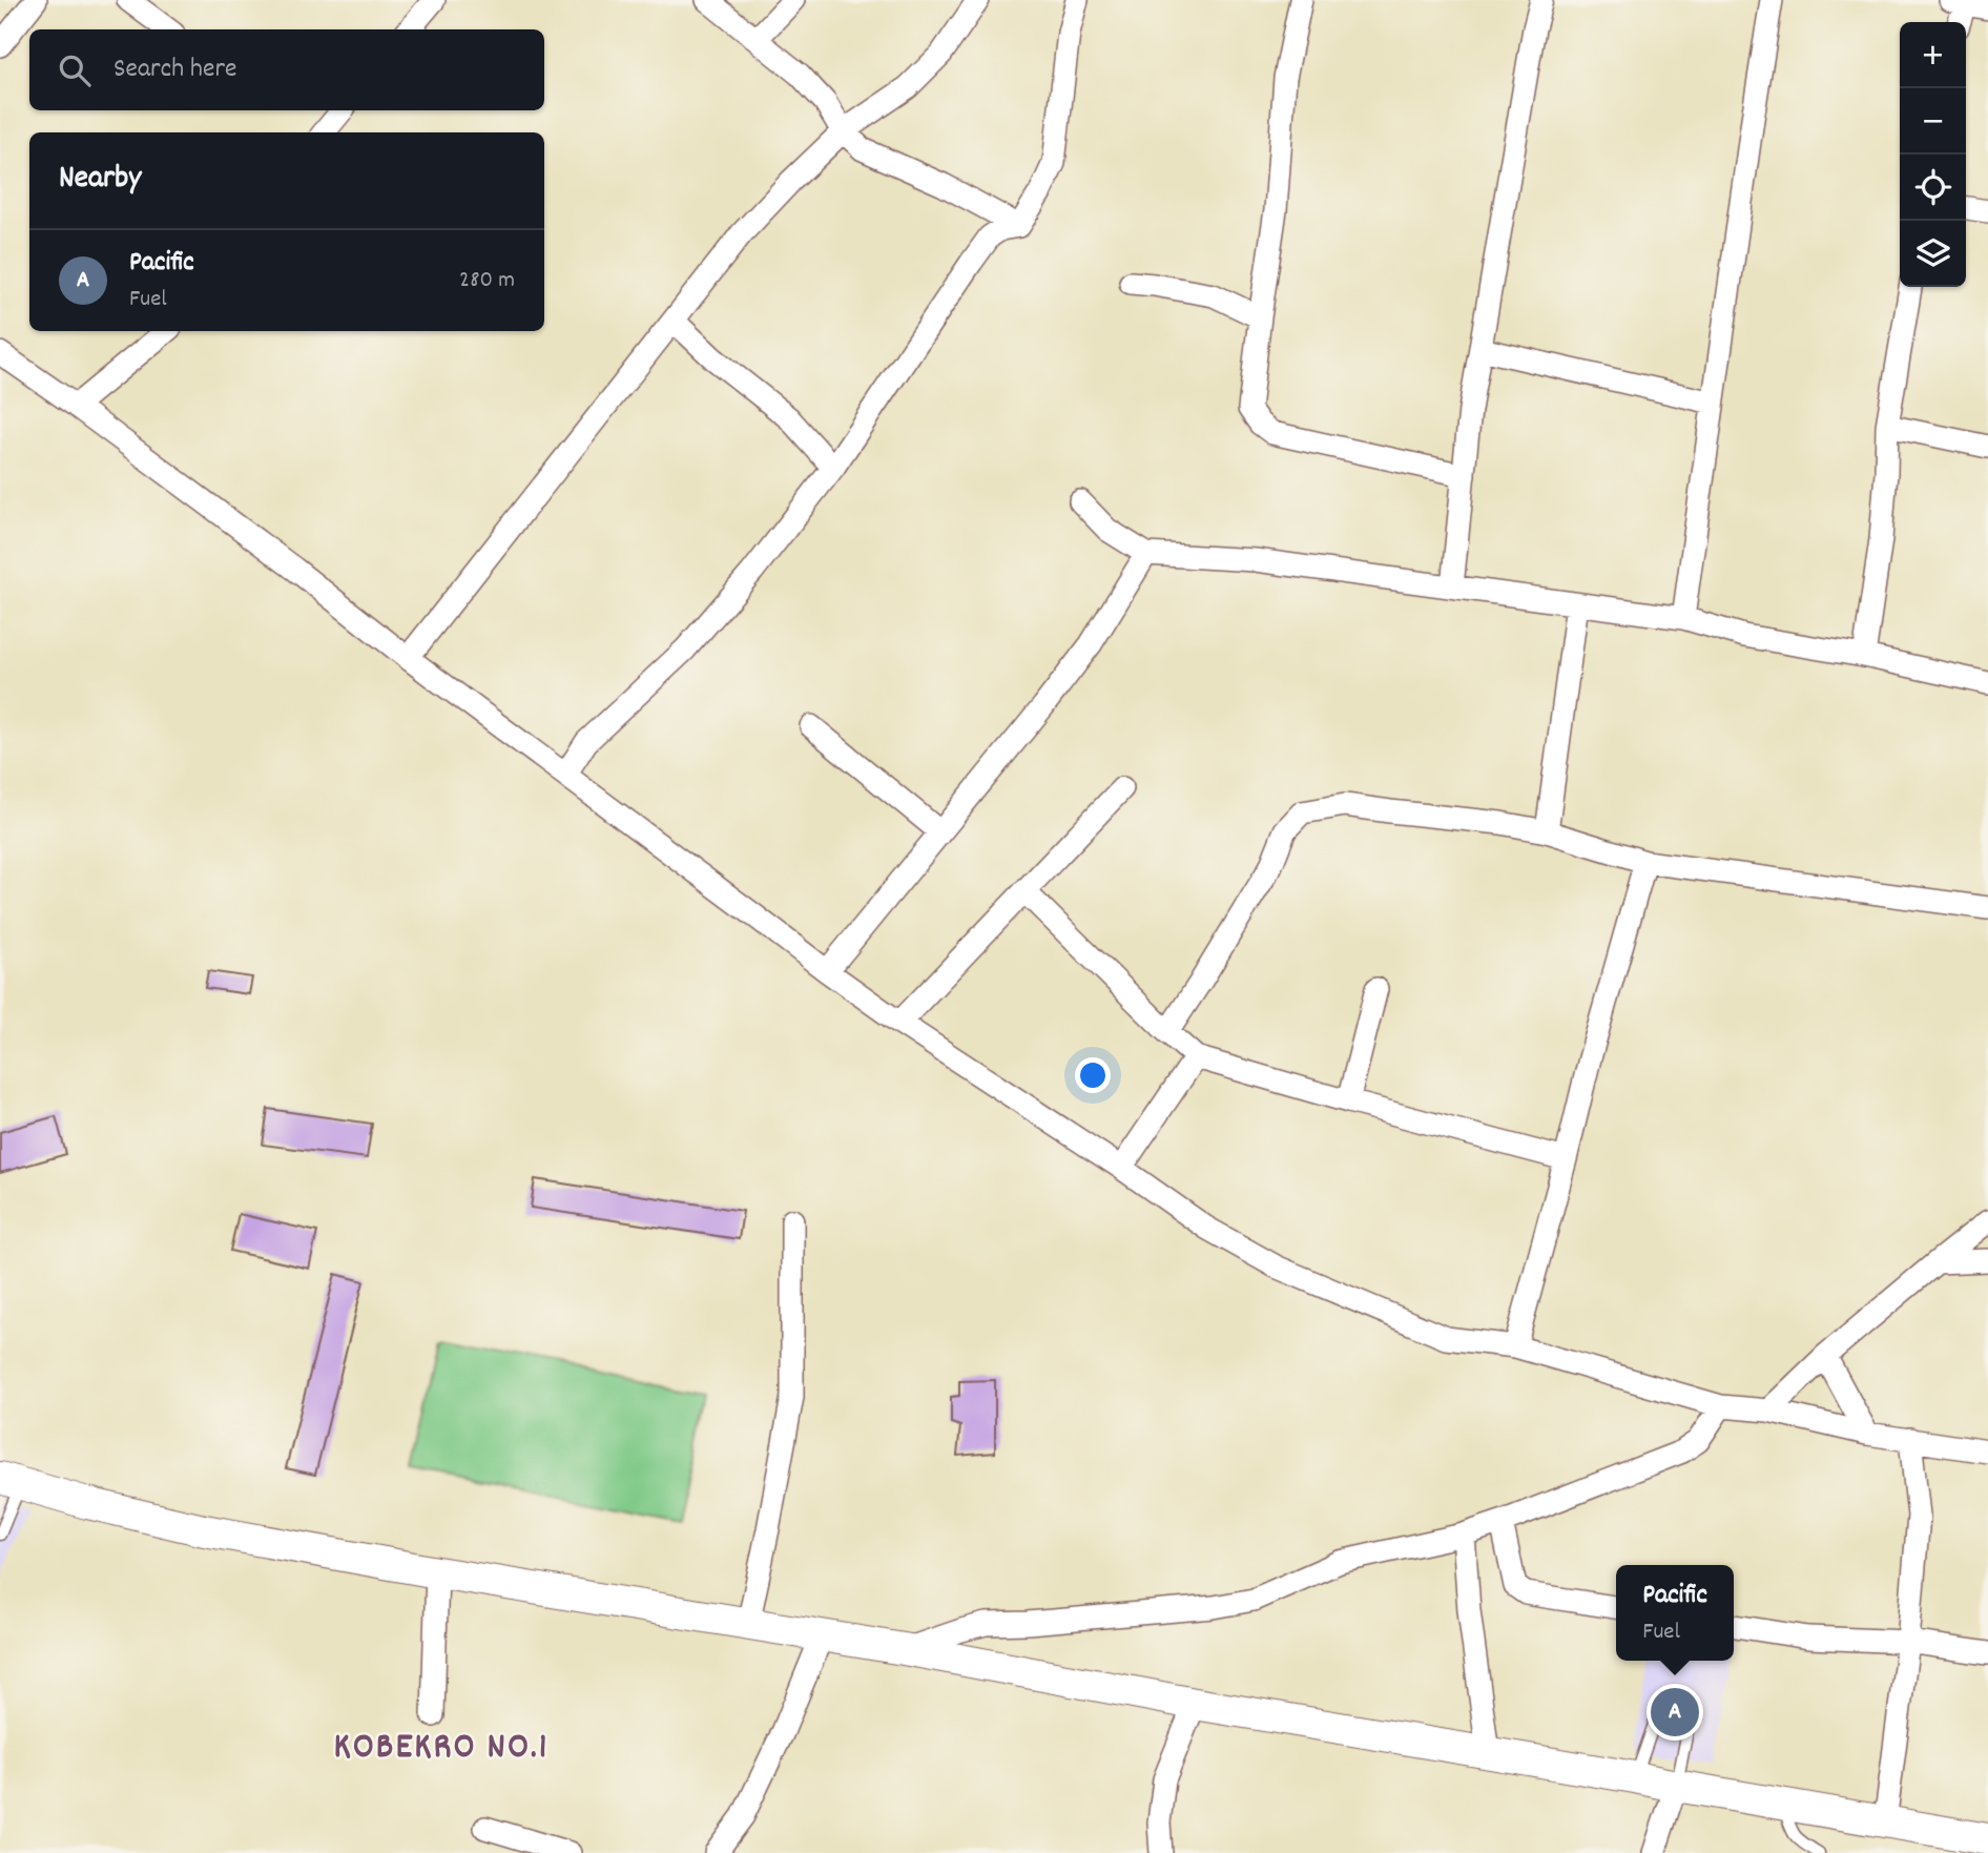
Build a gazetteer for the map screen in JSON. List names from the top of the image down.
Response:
{
  "districts": ["KOBEKRO NO.1"],
  "page": {
    "map_buttons": ["+", "−"],
    "search": "Search here",
    "heading": "Nearby",
    "list": [
      {
        "mark": "A",
        "name": "Pacific",
        "note": "Fuel",
        "value": "280 m"
      }
    ],
    "popup": ["Pacific", "Fuel"],
    "pins": "A"
  }
}
